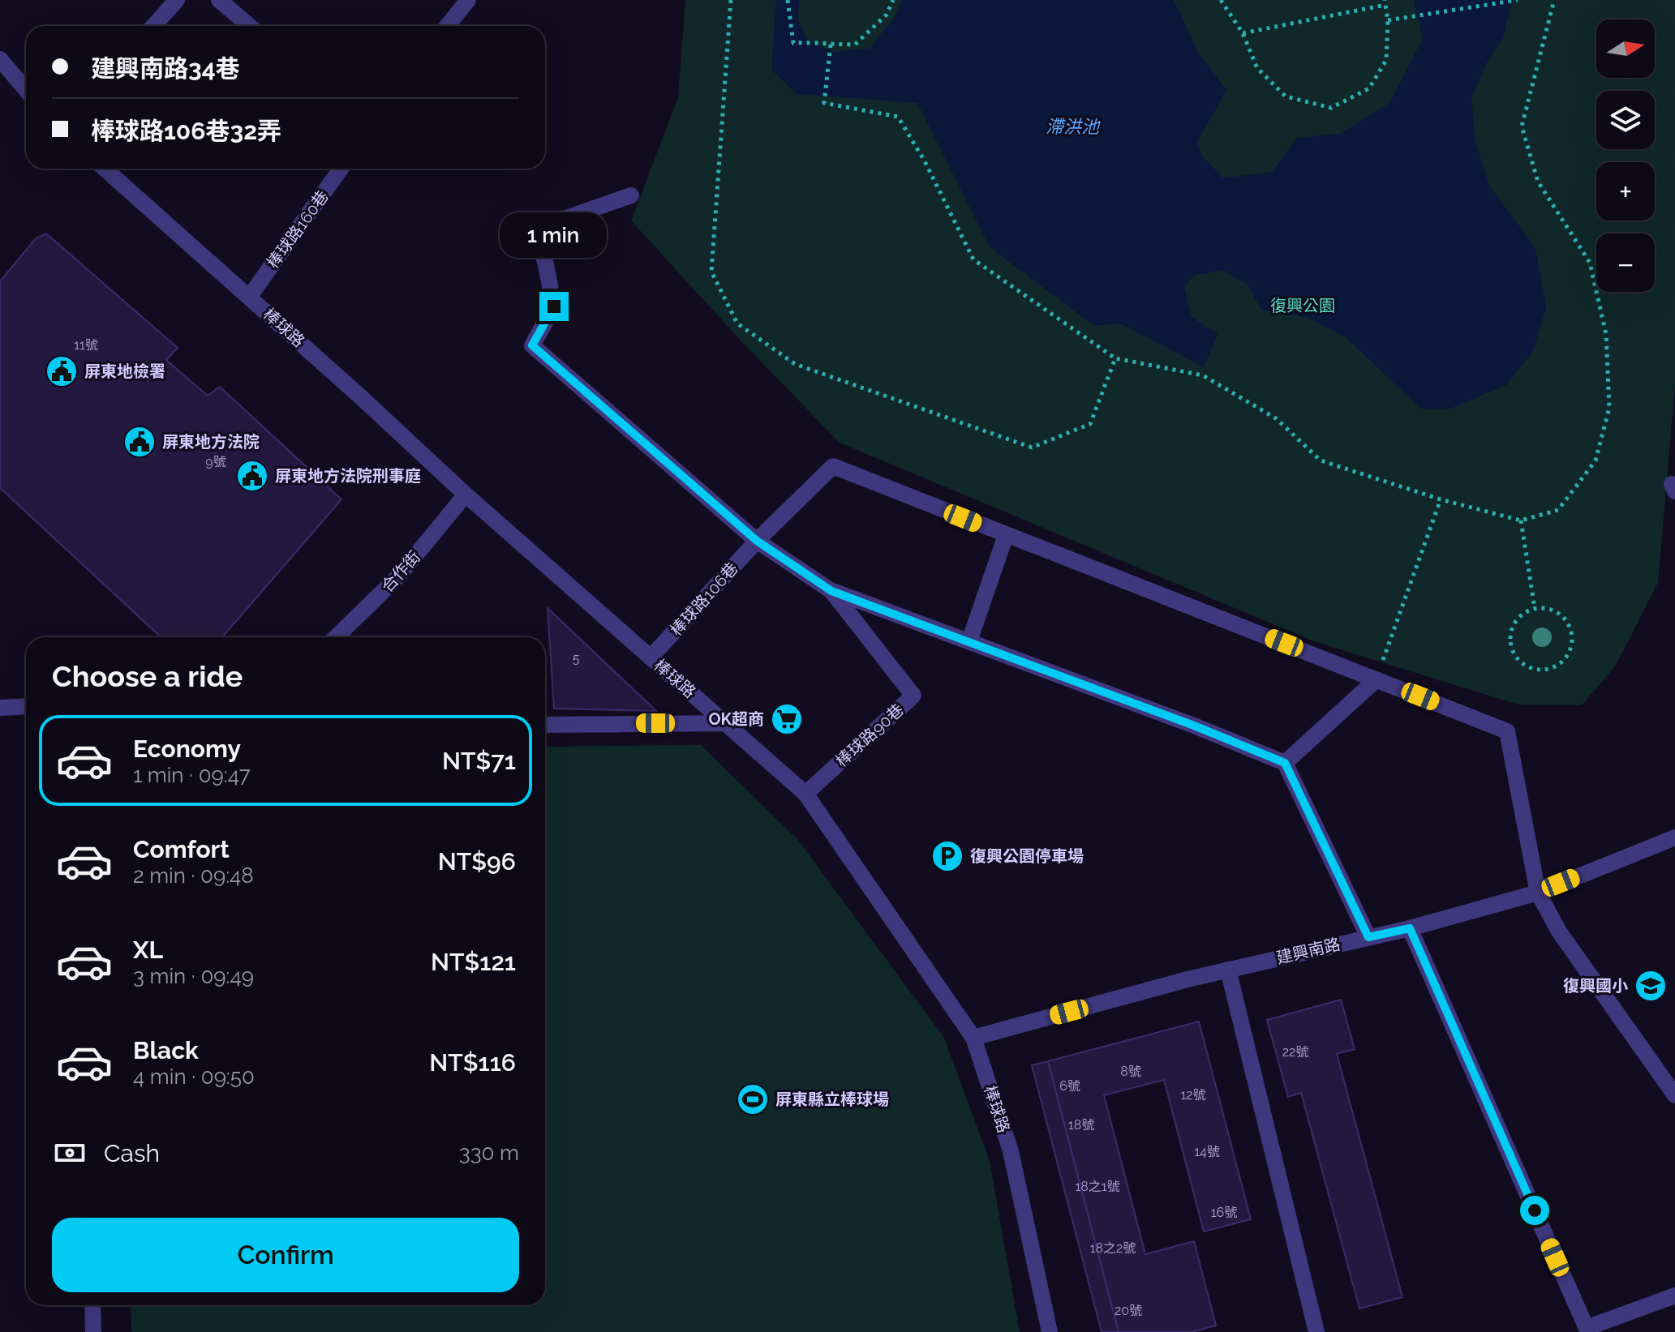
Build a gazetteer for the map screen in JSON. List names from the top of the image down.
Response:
{
  "streets": {
    "street": [
      "棒球路160巷",
      "棒球路",
      "合作街",
      "棒球路106巷",
      "棒球路90巷",
      "建興南路"
    ]
  },
  "crossings": [
    ["棒球路160巷", "棒球路"],
    ["棒球路", "合作街"],
    ["棒球路", "棒球路106巷"],
    ["棒球路", "棒球路90巷"],
    ["棒球路", "建興南路"],
    ["棒球路106巷", "棒球路90巷"]
  ],
  "water": ["滯洪池"],
  "parks": ["復興公園"],
  "places": {
    "public building": ["屏東地檢署", "屏東地方法院", "屏東地方法院刑事庭"],
    "supermarket": ["OK超商"],
    "parking": ["復興公園停車場"],
    "school or university": ["復興國小"],
    "sports": ["屏東縣立棒球場"]
  },
  "house_numbers": [
    "11號",
    "9號",
    "5",
    "22號",
    "8號",
    "6號",
    "12號",
    "18號",
    "14號",
    "18之1號",
    "16號",
    "18之2號",
    "20號"
  ],
  "north": "right",
  "page": {
    "map_buttons": ["+", "−"],
    "banner": ["建興南路34巷", "棒球路106巷32弄"],
    "bubble": "1 min",
    "heading": "Choose a ride",
    "list": [
      {
        "name": "Economy",
        "note": "1 min · 09:47",
        "value": "NT$71"
      },
      {
        "name": "Comfort",
        "note": "2 min · 09:48",
        "value": "NT$96"
      },
      {
        "name": "XL",
        "note": "3 min · 09:49",
        "value": "NT$121"
      },
      {
        "name": "Black",
        "note": "4 min · 09:50",
        "value": "NT$116"
      }
    ],
    "pay": ["Cash", "330 m"],
    "buttons": "Confirm"
  }
}
